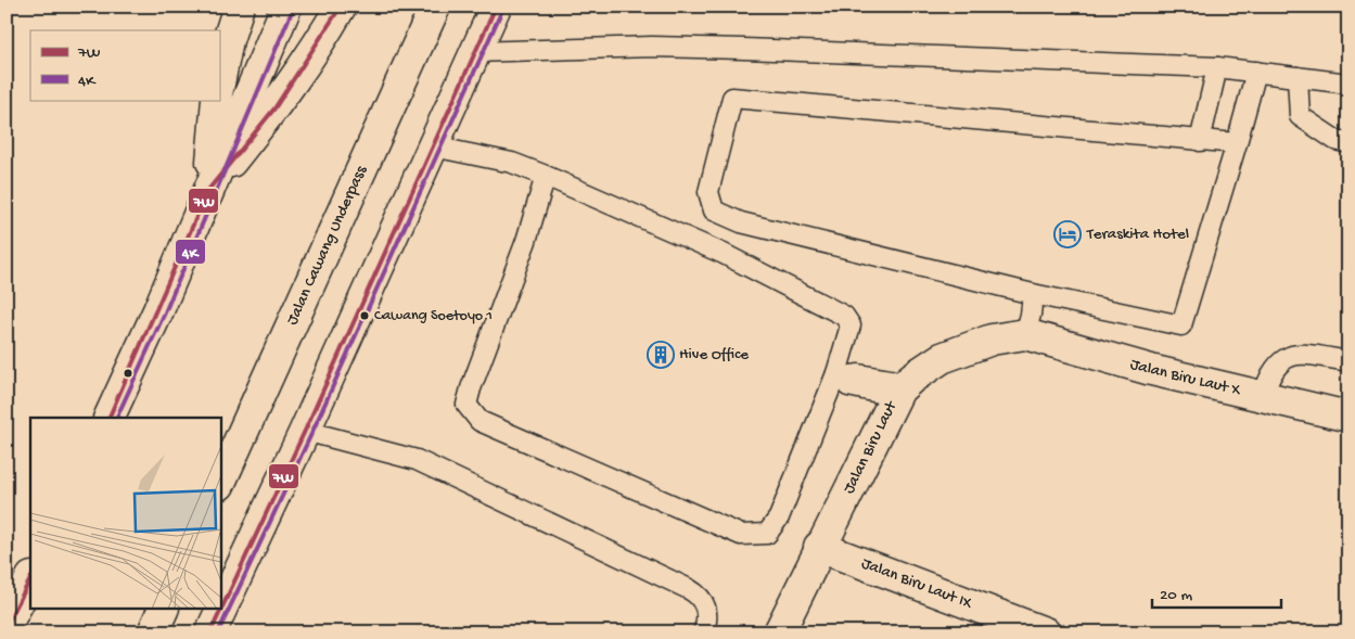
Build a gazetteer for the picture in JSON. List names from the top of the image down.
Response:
{
  "streets": {
    "main road": [
      "Jalan Cawang Underpass",
      "Jalan Biru Laut X",
      "Jalan Biru Laut",
      "Jalan Biru Laut IX"
    ]
  },
  "crossings": [
    ["Jalan Biru Laut X", "Jalan Biru Laut"],
    ["Jalan Biru Laut", "Jalan Biru Laut IX"]
  ],
  "places": {
    "hotel": ["Teraskita Hotel"],
    "other": ["Cawang Soetoyo 1"],
    "building": ["Hive Office"]
  },
  "lines": ["transit line 7W", "transit line 4K"],
  "legend": ["7W", "4K"],
  "scale_bar": "20 m"
}
